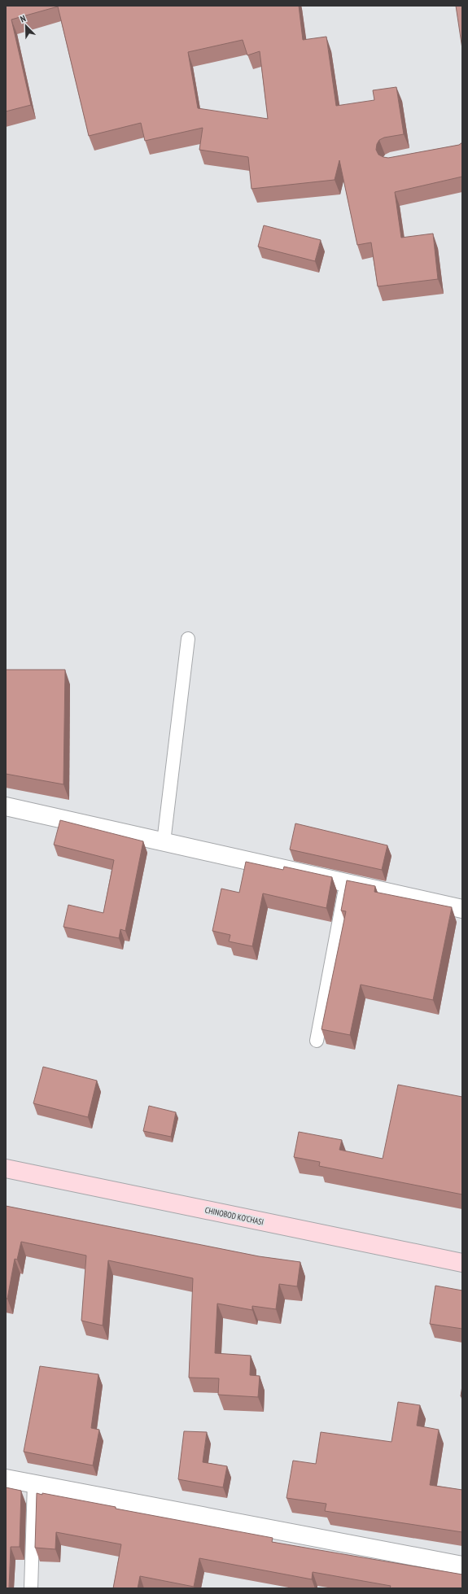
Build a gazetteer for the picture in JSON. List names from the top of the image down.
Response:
{
  "streets": {
    "street": ["CHINOBOD KO'CHASI"]
  },
  "north": "top left"
}
